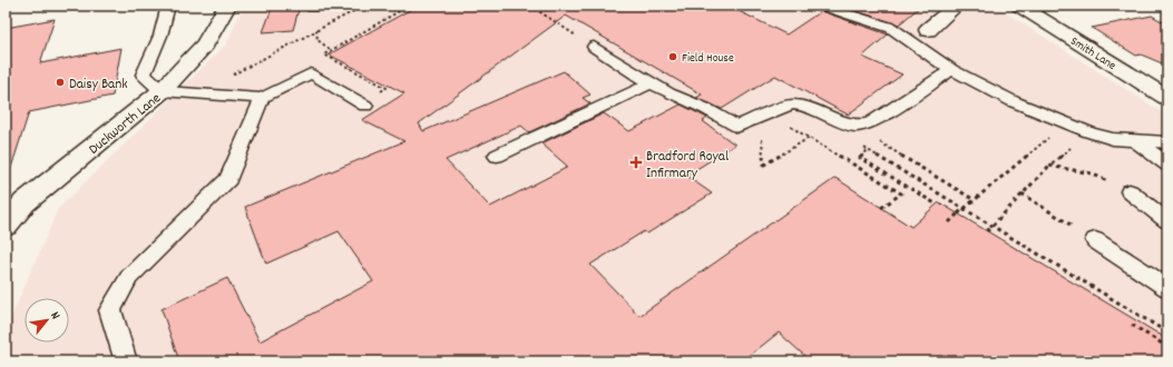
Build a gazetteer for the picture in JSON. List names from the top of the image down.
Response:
{
  "streets": {
    "street": ["Smith Lane", "Duckworth Lane"]
  },
  "places": {
    "other": ["Field House", "Daisy Bank"],
    "health": ["Bradford Royal Infirmary"]
  },
  "north": "top right"
}
